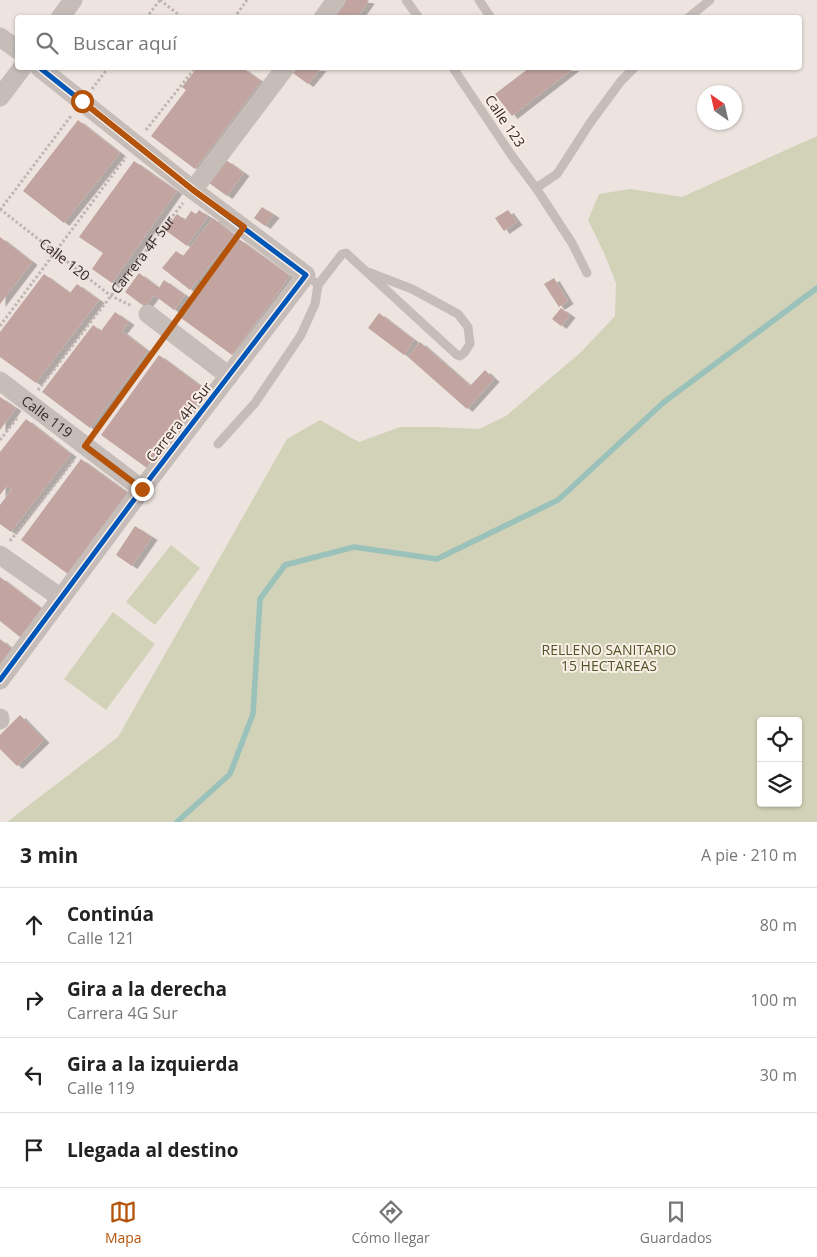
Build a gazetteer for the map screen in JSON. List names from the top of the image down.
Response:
{
  "streets": {
    "street": ["Calle 119", "Carrera 4H Sur"],
    "lane": ["Calle 123"],
    "path": ["Carrera 4F Sur", "Calle 120"]
  },
  "crossings": [
    ["Carrera 4F Sur", "Calle 120"],
    ["Carrera 4F Sur", "Calle 119"],
    ["Calle 119", "Carrera 4H Sur"]
  ],
  "parks": ["RELLENO SANITARIO 15 HECTAREAS"],
  "north": "top left",
  "page": {
    "search": "Buscar aquí",
    "heading": ["3 min", "A pie · 210 m"],
    "list": [
      ["Continúa", "Calle 121", "80 m"],
      ["Gira a la derecha", "Carrera 4G Sur", "100 m"],
      ["Gira a la izquierda", "Calle 119", "30 m"],
      "Llegada al destino"
    ],
    "nav": ["Mapa", "Cómo llegar", "Guardados"]
  }
}
